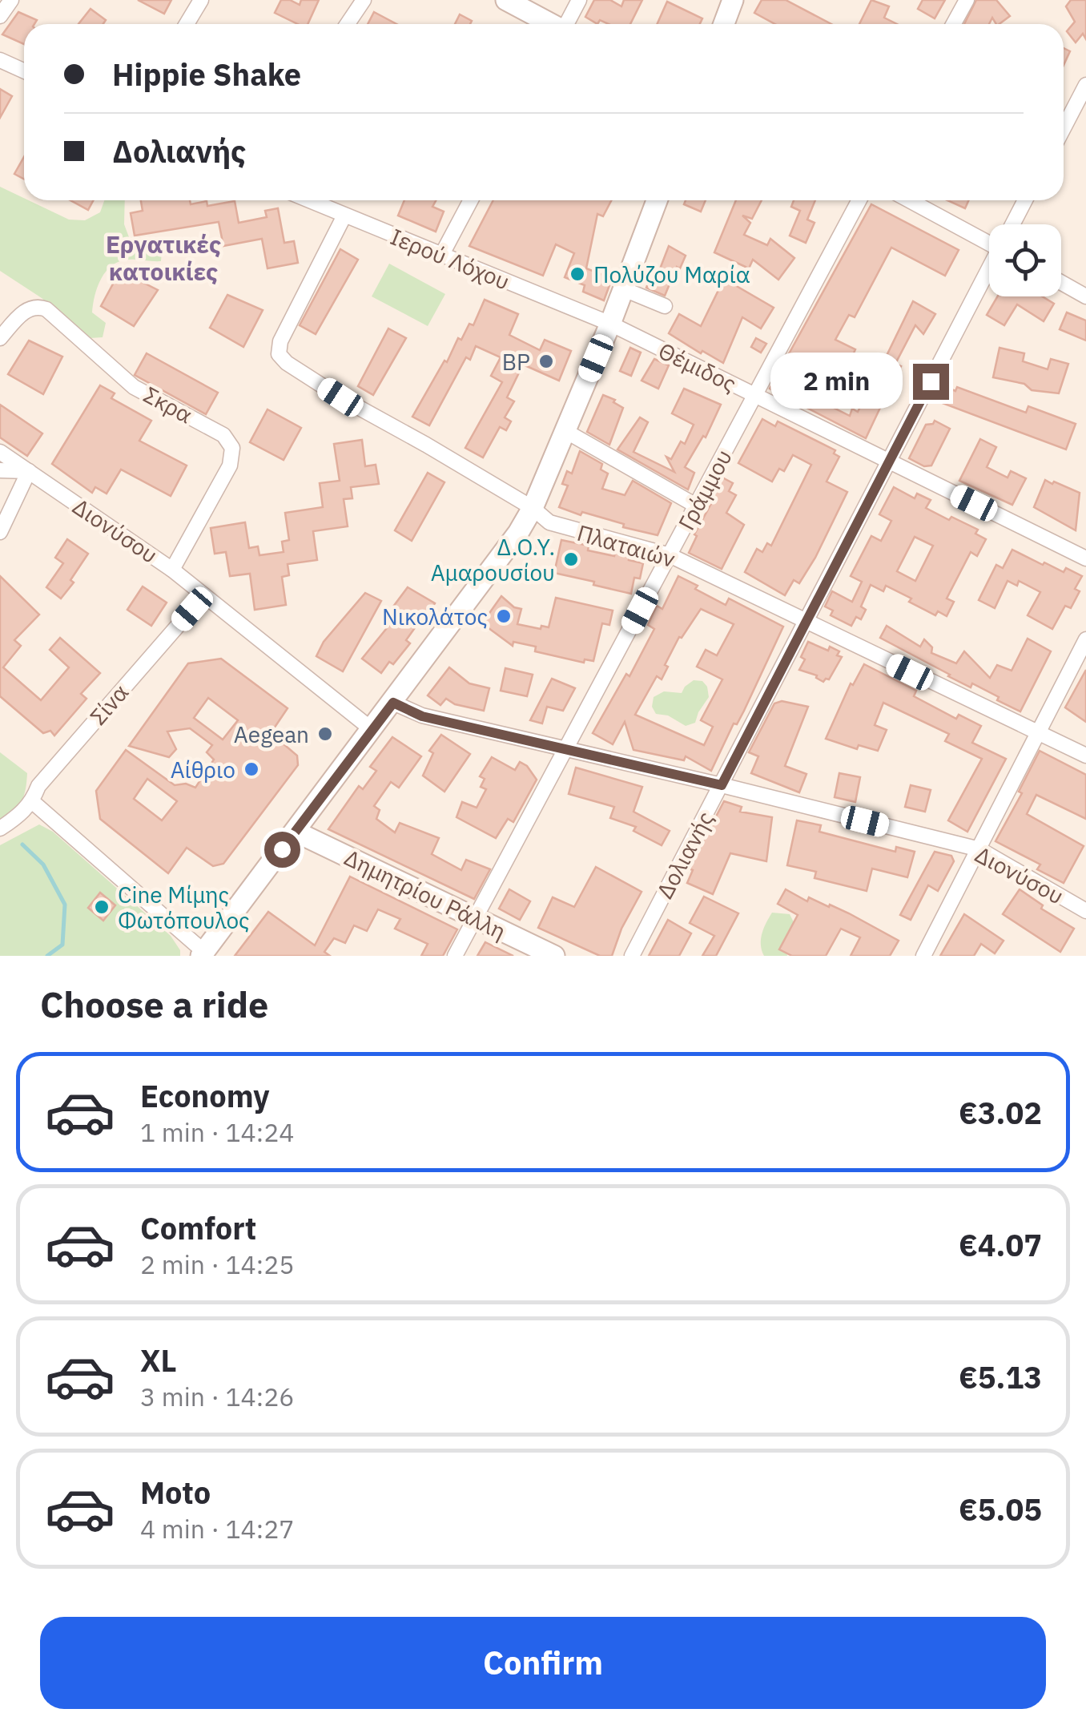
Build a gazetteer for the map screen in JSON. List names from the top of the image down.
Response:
{
  "streets": {
    "street": [
      "Ιερού Λόχου",
      "Θέμιδος",
      "Σκρα",
      "Γράμμου",
      "Διονύσου",
      "Πλαταιών",
      "Σίνα",
      "Δολιανής",
      "Δημητρίου Ράλλη"
    ]
  },
  "crossings": [
    ["Ιερού Λόχου", "Θέμιδος"],
    ["Ιερού Λόχου", "Πλαταιών"],
    ["Θέμιδος", "Γράμμου"],
    ["Θέμιδος", "Δολιανής"],
    ["Σκρα", "Διονύσου"],
    ["Γράμμου", "Διονύσου"],
    ["Γράμμου", "Πλαταιών"],
    ["Γράμμου", "Δημητρίου Ράλλη"],
    ["Διονύσου", "Σίνα"],
    ["Διονύσου", "Δολιανής"],
    ["Πλαταιών", "Δολιανής"]
  ],
  "districts": ["Εργατικές κατοικίες"],
  "places": [
    "Πολύζου Μαρία",
    "BP",
    "Δ.Ο.Υ. Αμαρουσίου",
    "Νικολάτος",
    "Aegean",
    "Αίθριο",
    "Cine Μίμης Φωτόπουλος"
  ],
  "page": {
    "banner": ["Hippie Shake", "Δολιανής"],
    "bubble": "2 min",
    "heading": "Choose a ride",
    "list": [
      {
        "name": "Economy",
        "note": "1 min · 14:24",
        "value": "€3.02"
      },
      {
        "name": "Comfort",
        "note": "2 min · 14:25",
        "value": "€4.07"
      },
      {
        "name": "XL",
        "note": "3 min · 14:26",
        "value": "€5.13"
      },
      {
        "name": "Moto",
        "note": "4 min · 14:27",
        "value": "€5.05"
      }
    ],
    "buttons": "Confirm"
  }
}
